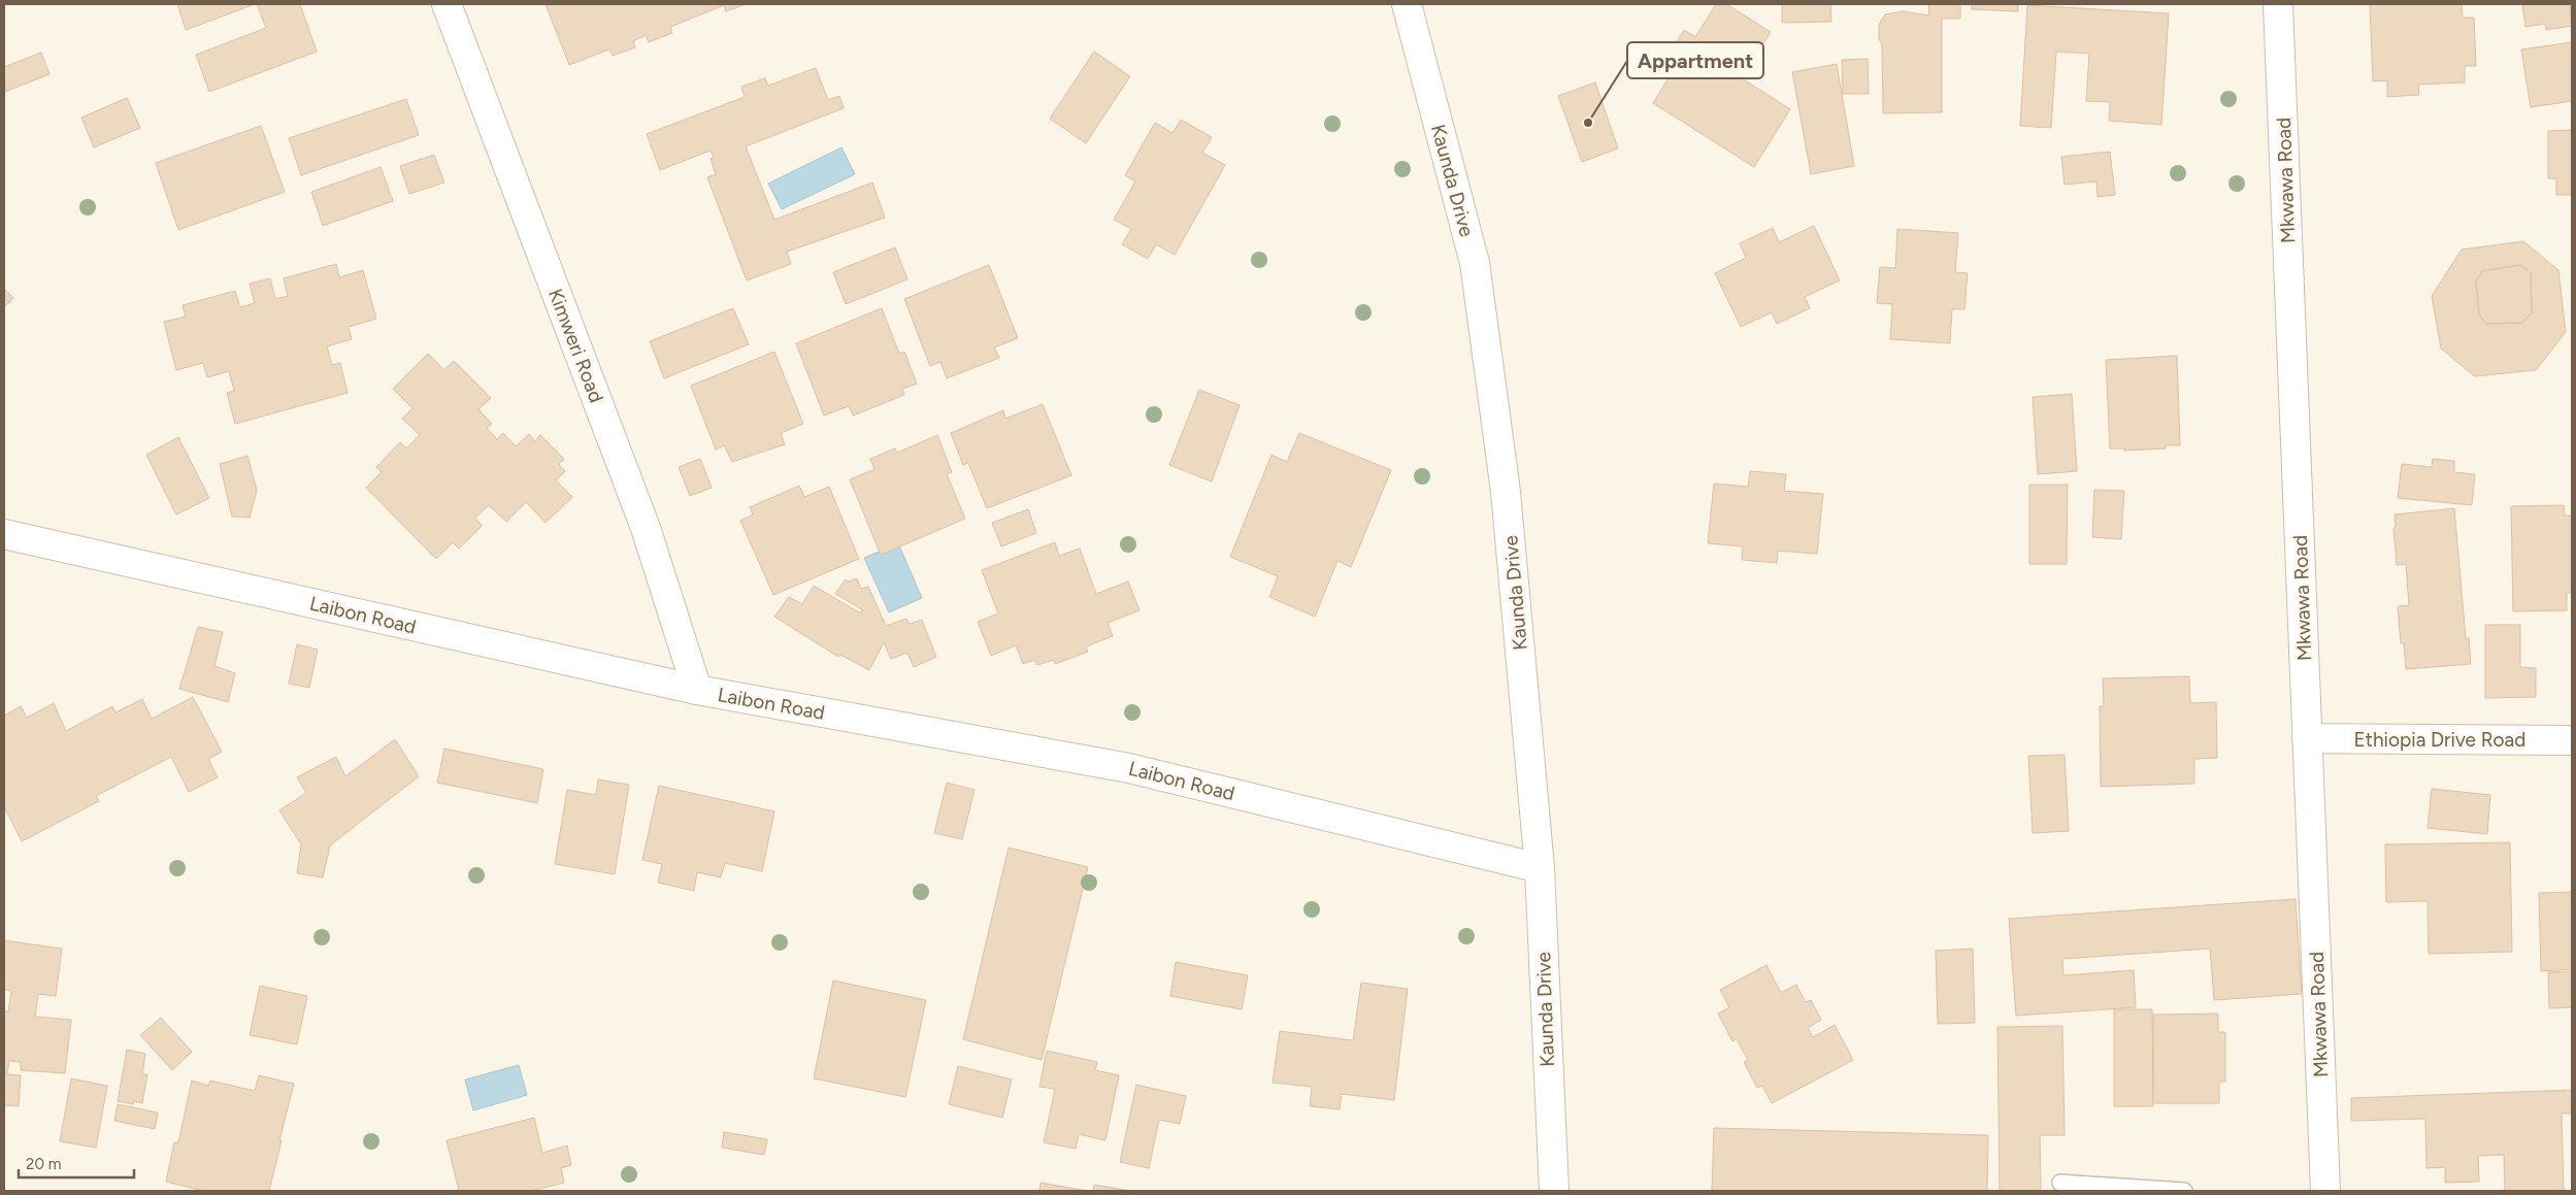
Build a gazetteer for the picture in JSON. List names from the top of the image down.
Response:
{
  "streets": {
    "street": [
      "Kaunda Drive",
      "Mkwawa Road",
      "Kimweri Road",
      "Laibon Road",
      "Ethiopia Drive Road"
    ]
  },
  "crossings": [
    ["Kaunda Drive", "Laibon Road"],
    ["Mkwawa Road", "Ethiopia Drive Road"],
    ["Kimweri Road", "Laibon Road"]
  ],
  "places": ["Appartment"],
  "scale_bar": "20 m"
}
